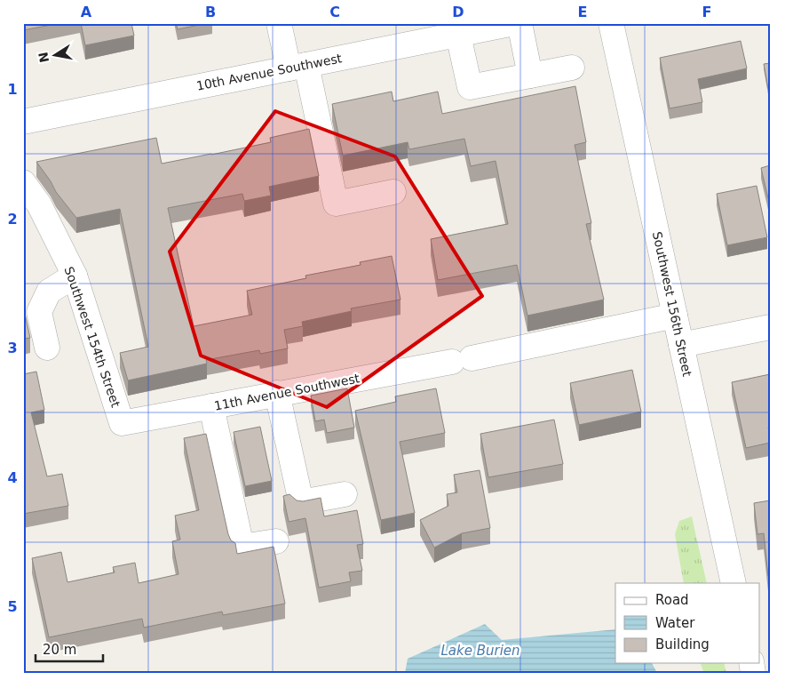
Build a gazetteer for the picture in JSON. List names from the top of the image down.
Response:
{
  "streets": {
    "street": [
      "10th Avenue Southwest",
      "Southwest 156th Street",
      "Southwest 154th Street",
      "11th Avenue Southwest"
    ]
  },
  "crossings": [
    ["Southwest 156th Street", "11th Avenue Southwest"],
    ["Southwest 154th Street", "11th Avenue Southwest"]
  ],
  "water": ["Lake Burien"],
  "legend": ["Road", "Water", "Building"],
  "scale_bar": "20 m",
  "north": "left",
  "grid": {
    "columns": [
      "A",
      "B",
      "C",
      "D",
      "E",
      "F"
    ],
    "rows": [
      "1",
      "2",
      "3",
      "4",
      "5"
    ]
  }
}
